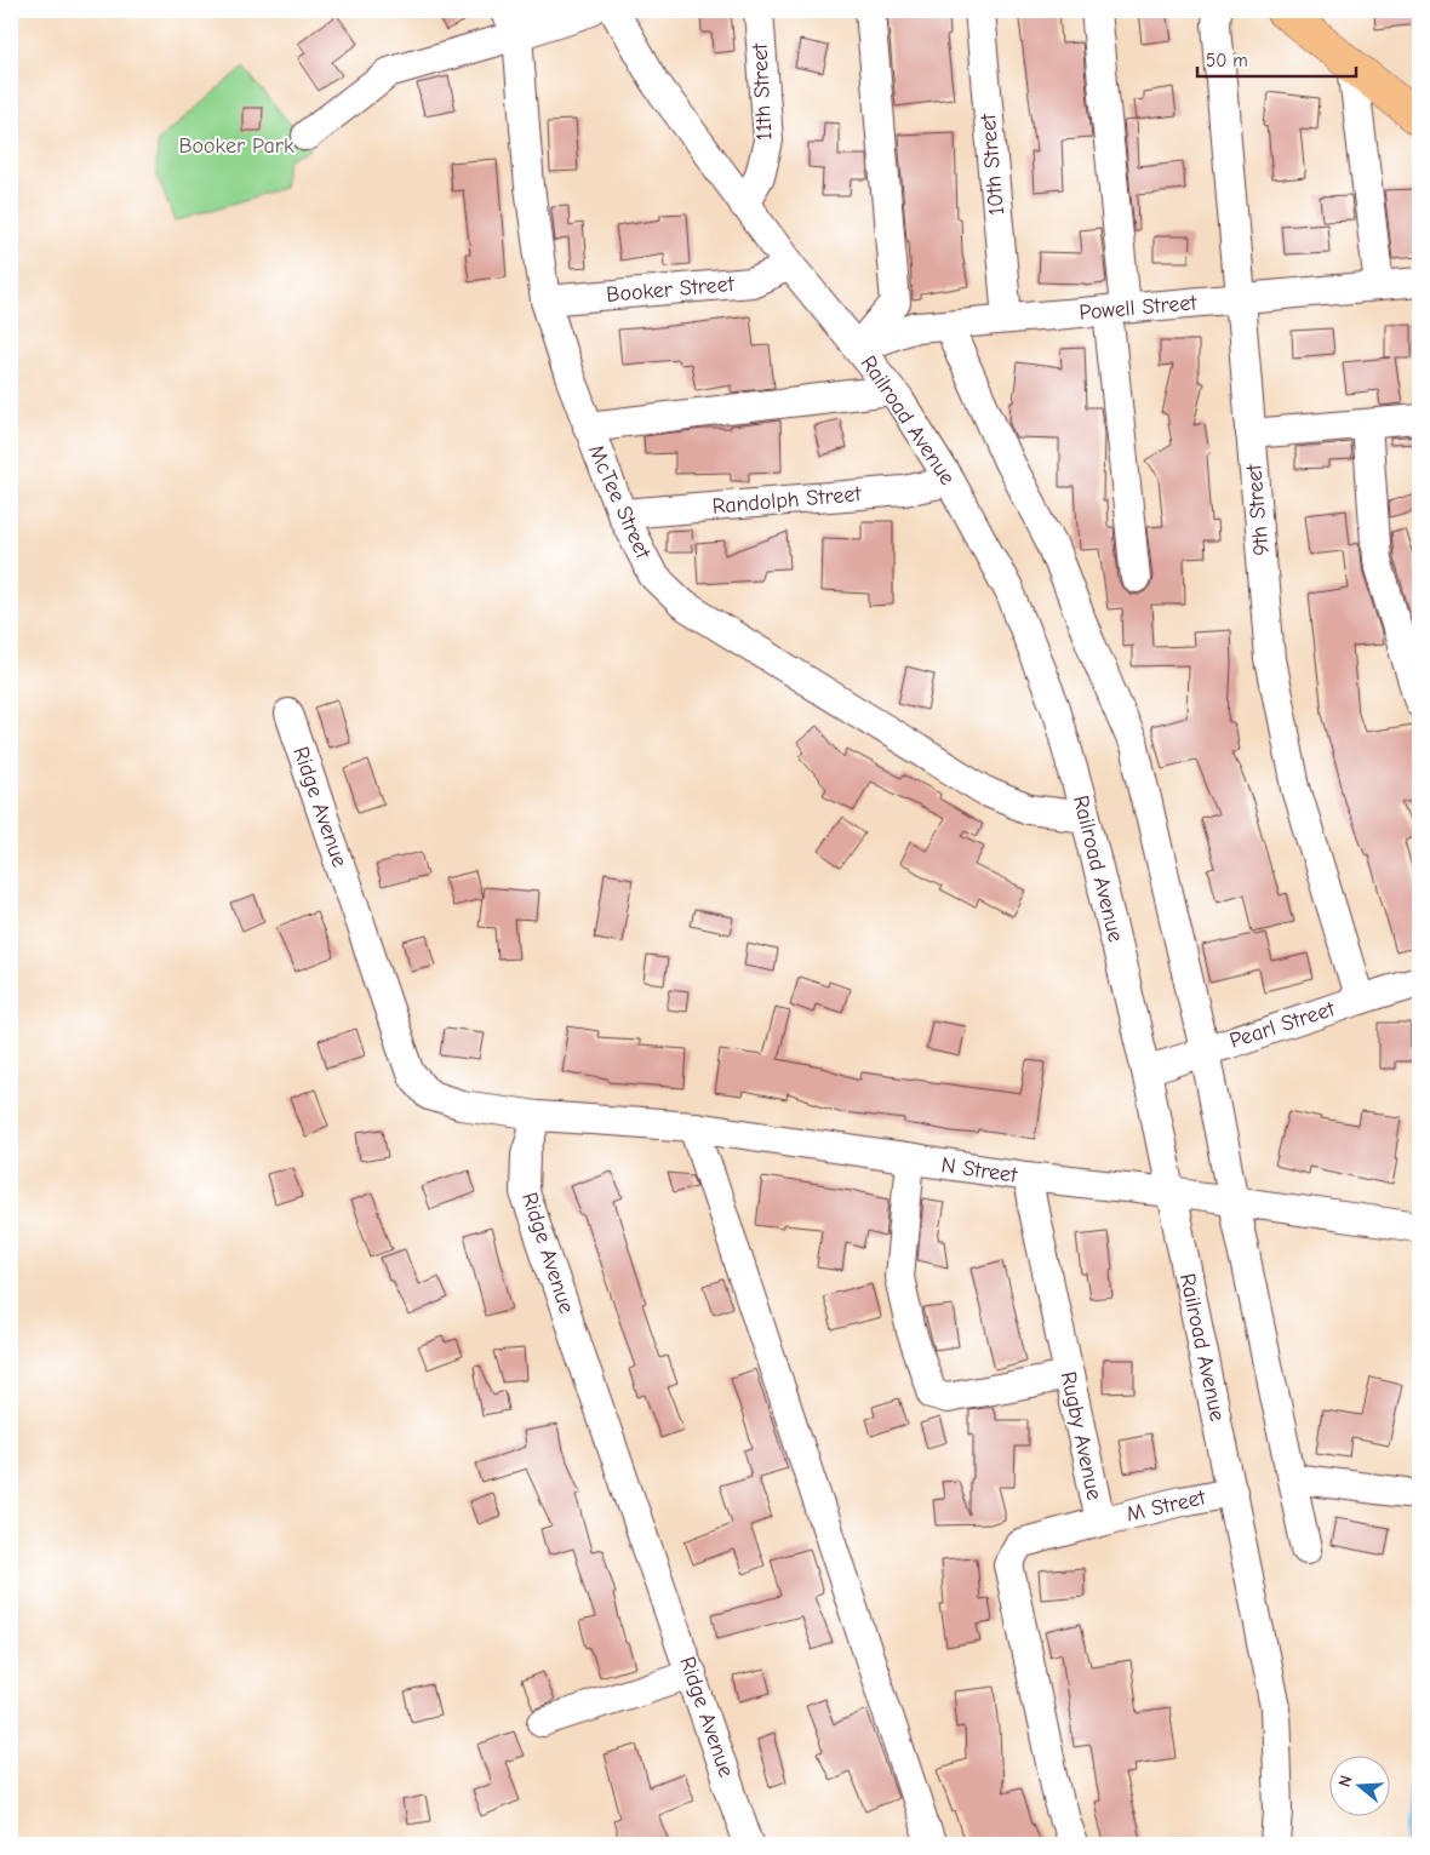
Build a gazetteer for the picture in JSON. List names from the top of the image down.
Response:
{
  "streets": {
    "street": [
      "11th Street",
      "10th Street",
      "Booker Street",
      "Powell Street",
      "Railroad Avenue",
      "Randolph Street",
      "McTee Street",
      "9th Street",
      "Ridge Avenue",
      "Pearl Street",
      "N Street",
      "Rugby Avenue",
      "M Street"
    ]
  },
  "crossings": [
    ["11th Street", "Railroad Avenue"],
    ["10th Street", "Powell Street"],
    ["Booker Street", "Railroad Avenue"],
    ["Booker Street", "McTee Street"],
    ["Powell Street", "Railroad Avenue"],
    ["Powell Street", "9th Street"],
    ["Railroad Avenue", "Randolph Street"],
    ["Railroad Avenue", "McTee Street"],
    ["Railroad Avenue", "Pearl Street"],
    ["Railroad Avenue", "N Street"],
    ["Railroad Avenue", "M Street"],
    ["Randolph Street", "McTee Street"],
    ["9th Street", "Pearl Street"],
    ["Ridge Avenue", "N Street"],
    ["N Street", "Rugby Avenue"],
    ["Rugby Avenue", "M Street"]
  ],
  "parks": ["Booker Park"],
  "scale_bar": "50 m",
  "north": "left"
}
